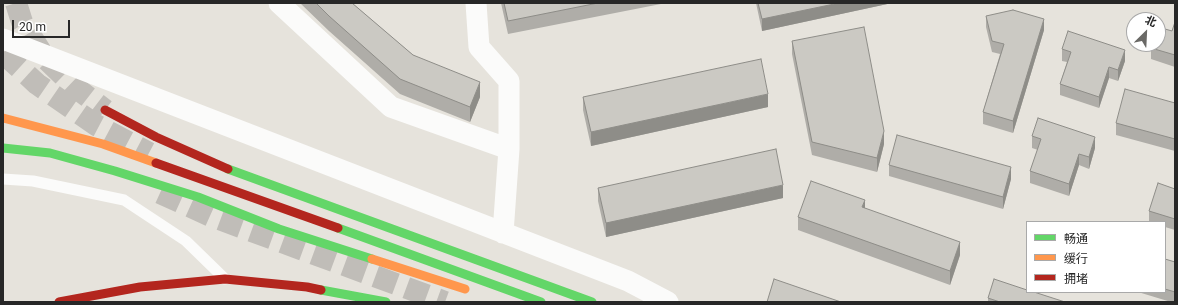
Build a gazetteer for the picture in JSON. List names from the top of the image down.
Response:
{
  "legend": ["畅通", "缓行", "拥堵"],
  "scale_bar": "20 m",
  "north": "top right"
}
